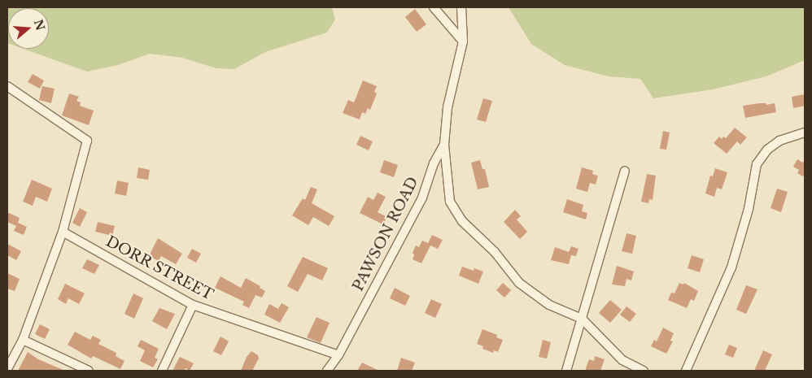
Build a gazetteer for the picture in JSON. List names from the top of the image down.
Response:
{
  "streets": {
    "street": ["PAWSON ROAD", "DORR STREET"]
  },
  "crossings": [
    ["PAWSON ROAD", "DORR STREET"]
  ],
  "north": "right"
}
